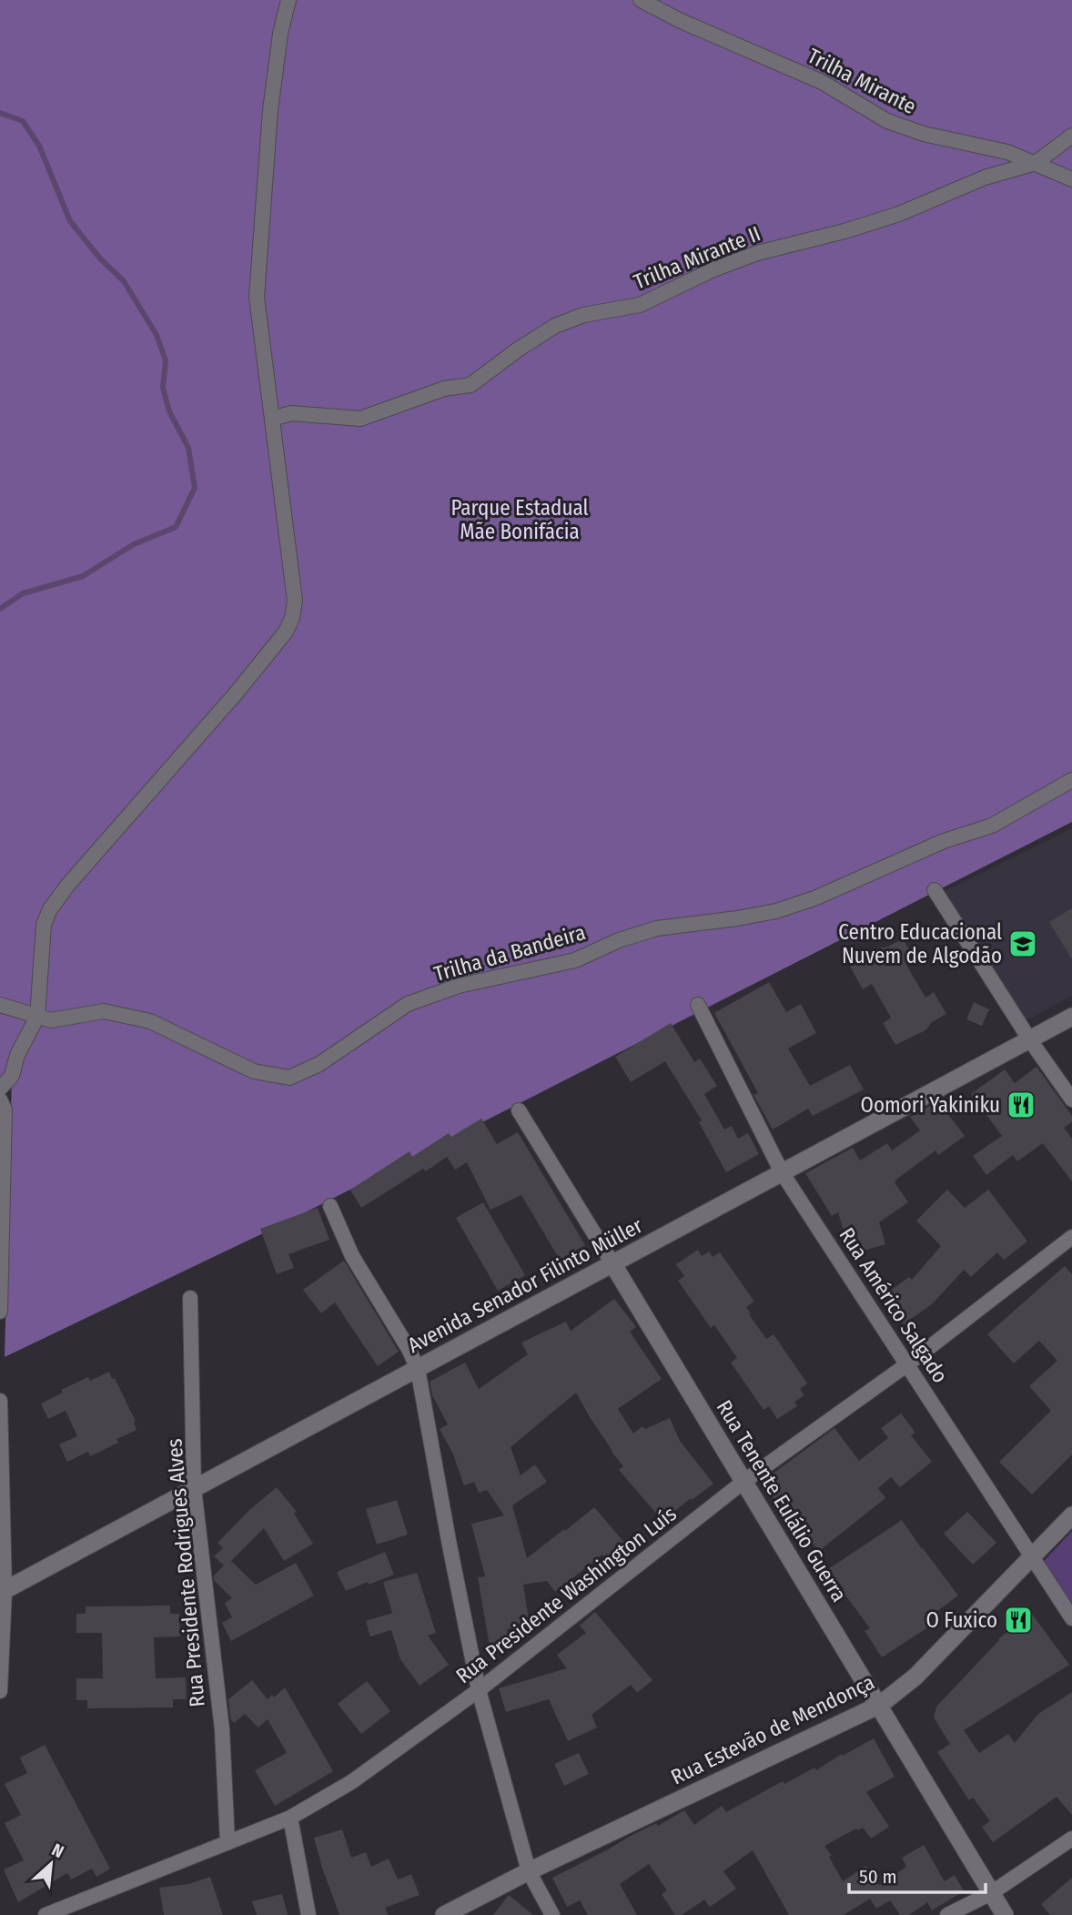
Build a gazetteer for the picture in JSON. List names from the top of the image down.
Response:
{
  "streets": {
    "street": [
      "Trilha Mirante",
      "Trilha Mirante II",
      "Trilha da Bandeira",
      "Avenida Senador Filinto Müller",
      "Rua Américo Salgado",
      "Rua Tenente Eulálio Guerra",
      "Rua Presidente Rodrigues Alves",
      "Rua Presidente Washington Luís",
      "Rua Estevão de Mendonça"
    ]
  },
  "crossings": [
    ["Trilha Mirante", "Trilha Mirante II"],
    ["Avenida Senador Filinto Müller", "Rua Américo Salgado"],
    ["Avenida Senador Filinto Müller", "Rua Tenente Eulálio Guerra"],
    ["Avenida Senador Filinto Müller", "Rua Presidente Rodrigues Alves"],
    ["Rua Américo Salgado", "Rua Presidente Washington Luís"],
    ["Rua Américo Salgado", "Rua Estevão de Mendonça"],
    ["Rua Tenente Eulálio Guerra", "Rua Presidente Washington Luís"],
    ["Rua Tenente Eulálio Guerra", "Rua Estevão de Mendonça"],
    ["Rua Presidente Rodrigues Alves", "Rua Presidente Washington Luís"]
  ],
  "parks": ["Parque Estadual Mãe Bonifácia"],
  "places": {
    "school or university": ["Centro Educacional Nuvem de Algodão"],
    "restaurant": ["Oomori Yakiniku", "O Fuxico"]
  },
  "scale_bar": "50 m",
  "north": "top right"
}
